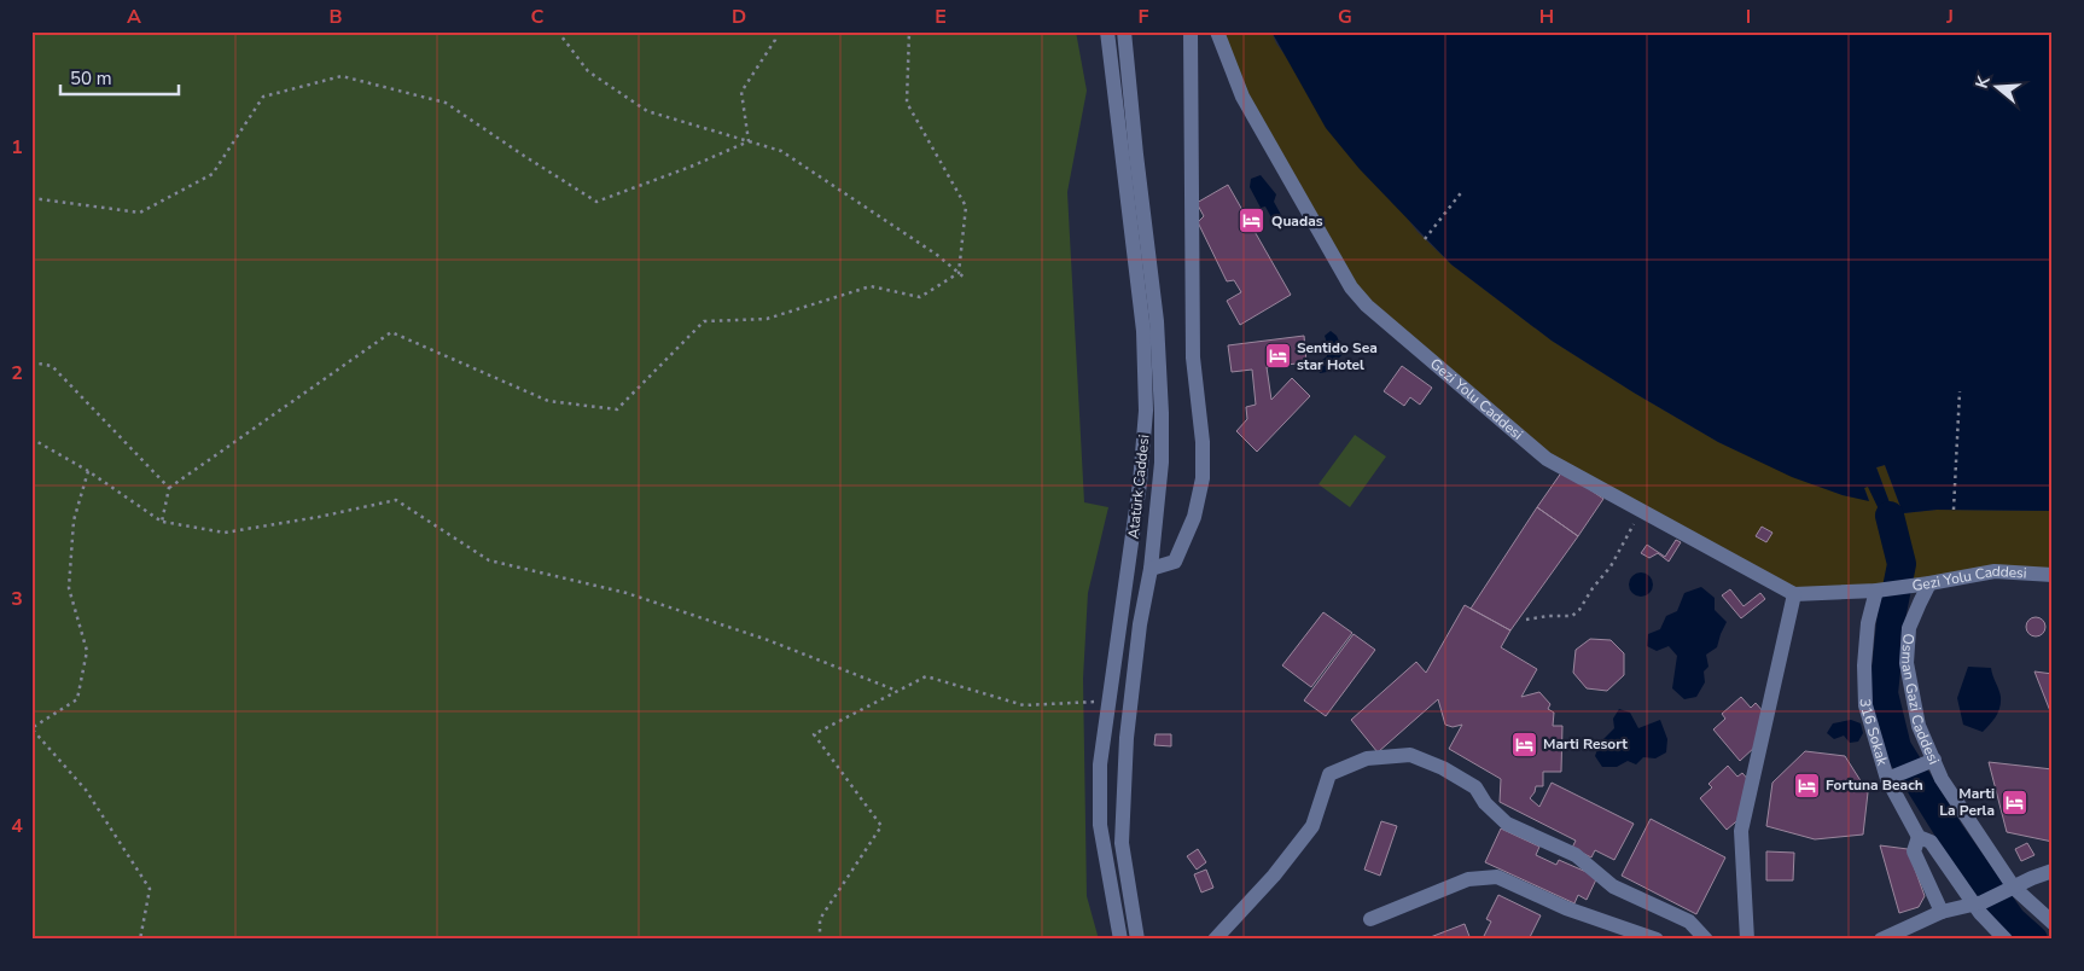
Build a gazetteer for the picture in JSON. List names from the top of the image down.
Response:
{
  "streets": {
    "street": [
      "Gezi Yolu Caddesi",
      "Atatürk Caddesi",
      "Osman Gazi Caddesi",
      "316 Sokak"
    ]
  },
  "crossings": [
    ["Gezi Yolu Caddesi", "Osman Gazi Caddesi"],
    ["Gezi Yolu Caddesi", "316 Sokak"]
  ],
  "places": {
    "hotel": [
      "Quadas",
      "Sentido Sea star Hotel",
      "Marti Resort",
      "Fortuna Beach",
      "Marti La Perla"
    ]
  },
  "scale_bar": "50 m",
  "north": "left",
  "grid": {
    "columns": [
      "A",
      "B",
      "C",
      "D",
      "E",
      "F",
      "G",
      "H",
      "I",
      "J"
    ],
    "rows": [
      "1",
      "2",
      "3",
      "4"
    ]
  }
}
